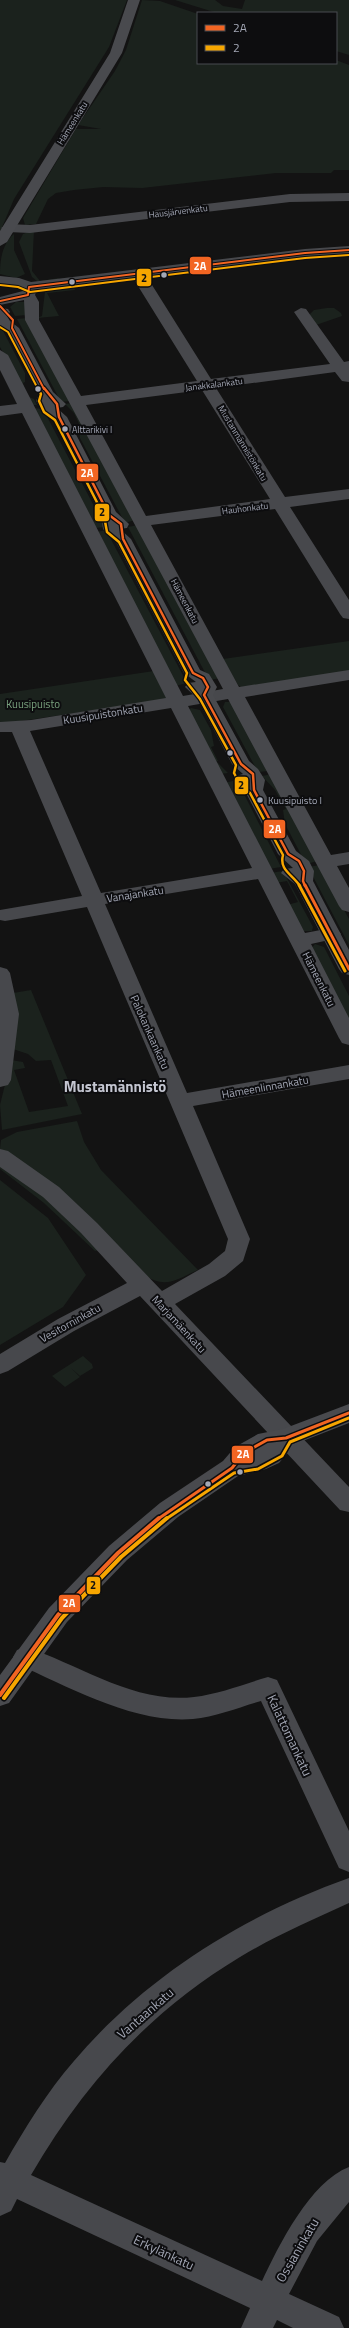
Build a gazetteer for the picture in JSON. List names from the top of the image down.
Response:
{
  "streets": {
    "main road": ["Hämeenkatu"],
    "street": [
      "Hausjärvenkatu",
      "Janakkalankatu",
      "Mustanmännistönkatu",
      "Hauhonkatu",
      "Kuusipuistonkatu",
      "Vanajankatu",
      "Palokankaankatu",
      "Hämeenlinnankatu",
      "Vesitorninkatu",
      "Marjamäenkatu",
      "Kalattomankatu",
      "Vantaankatu",
      "Ossianinkatu",
      "Erkylänkatu"
    ]
  },
  "crossings": [
    ["Hämeenkatu", "Hausjärvenkatu"],
    ["Hämeenkatu", "Janakkalankatu"],
    ["Hämeenkatu", "Hauhonkatu"],
    ["Hämeenkatu", "Kuusipuistonkatu"],
    ["Hämeenkatu", "Vanajankatu"],
    ["Janakkalankatu", "Mustanmännistönkatu"],
    ["Mustanmännistönkatu", "Hauhonkatu"],
    ["Kuusipuistonkatu", "Palokankaankatu"],
    ["Vanajankatu", "Palokankaankatu"],
    ["Palokankaankatu", "Hämeenlinnankatu"],
    ["Palokankaankatu", "Marjamäenkatu"],
    ["Vesitorninkatu", "Marjamäenkatu"],
    ["Vantaankatu", "Erkylänkatu"],
    ["Ossianinkatu", "Erkylänkatu"]
  ],
  "districts": ["Mustamännistö"],
  "parks": ["Kuusipuisto"],
  "places": ["Alttarikivi I", "Kuusipuisto I"],
  "lines": ["transit line 2A", "transit line 2"],
  "legend": ["2A", "2"]
}
